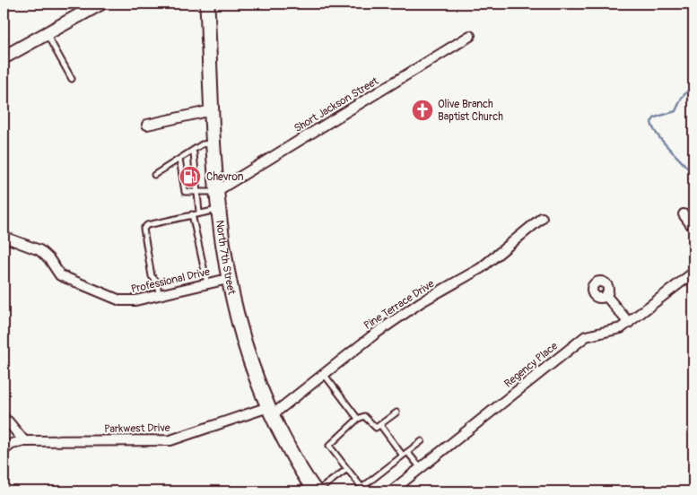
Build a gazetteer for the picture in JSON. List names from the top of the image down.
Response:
{
  "streets": {
    "main road": ["North 7th Street"],
    "street": [
      "Short Jackson Street",
      "Professional Drive",
      "Pine Terrace Drive",
      "Regency Place",
      "Parkwest Drive"
    ]
  },
  "crossings": [
    ["Short Jackson Street", "North 7th Street"],
    ["North 7th Street", "Professional Drive"],
    ["North 7th Street", "Pine Terrace Drive"],
    ["North 7th Street", "Parkwest Drive"],
    ["Pine Terrace Drive", "Parkwest Drive"]
  ],
  "places": {
    "church": ["Olive Branch Baptist Church"],
    "fuel station": ["Chevron"]
  }
}
